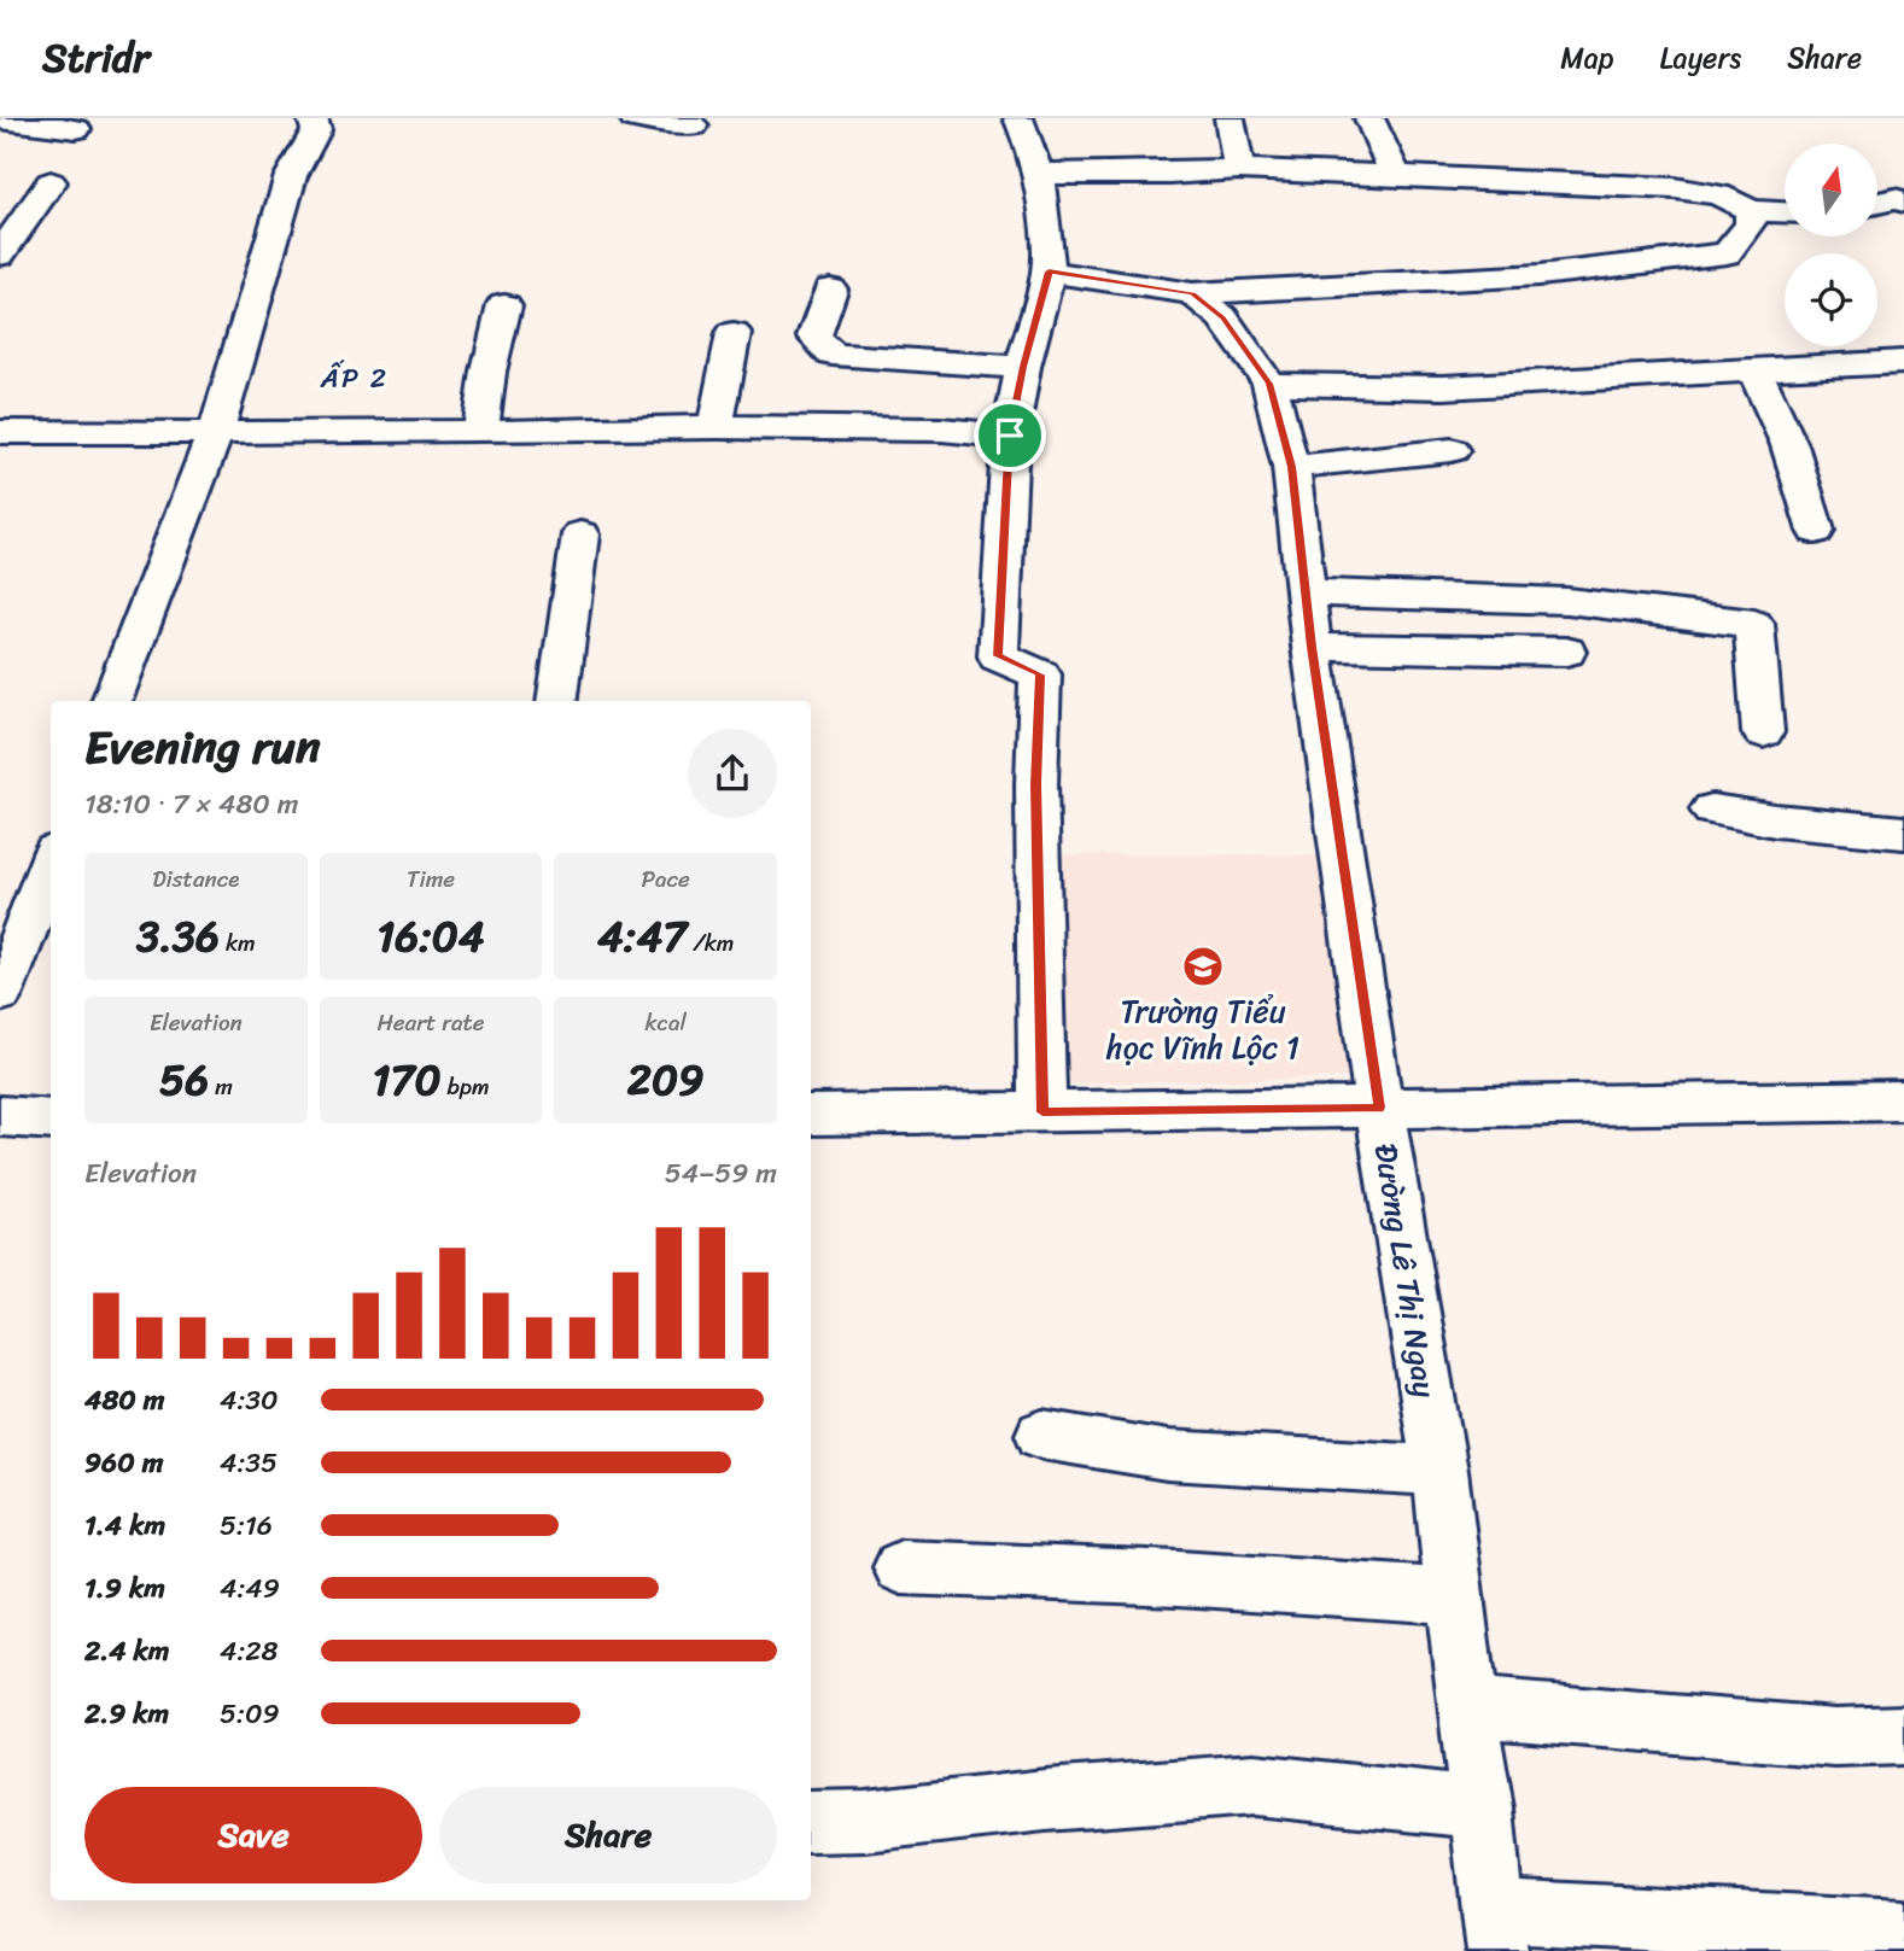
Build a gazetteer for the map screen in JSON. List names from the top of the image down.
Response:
{
  "streets": {
    "street": ["Đường Lê Thị Ngay"]
  },
  "districts": ["ẤP 2"],
  "places": {
    "school or university": ["Trường Tiểu học Vĩnh Lộc 1"]
  },
  "north": "top",
  "page": {
    "header": "Stridr",
    "nav": ["Map", "Layers", "Share"],
    "heading": ["Evening run", "18:10 · 7 × 480 m"],
    "stats": [
      ["Distance", "3.36 km"],
      ["Time", "16:04"],
      ["Pace", "4:47 /km"],
      ["Elevation", "56 m"],
      ["Heart rate", "170 bpm"],
      ["kcal", "209"]
    ],
    "chart": ["Elevation", "54–59 m"],
    "list": [
      {
        "name": "480 m",
        "note": "4:30"
      },
      {
        "name": "960 m",
        "note": "4:35"
      },
      {
        "name": "1.4 km",
        "note": "5:16"
      },
      {
        "name": "1.9 km",
        "note": "4:49"
      },
      {
        "name": "2.4 km",
        "note": "4:28"
      },
      {
        "name": "2.9 km",
        "note": "5:09"
      }
    ],
    "buttons": ["Save", "Share"]
  }
}
